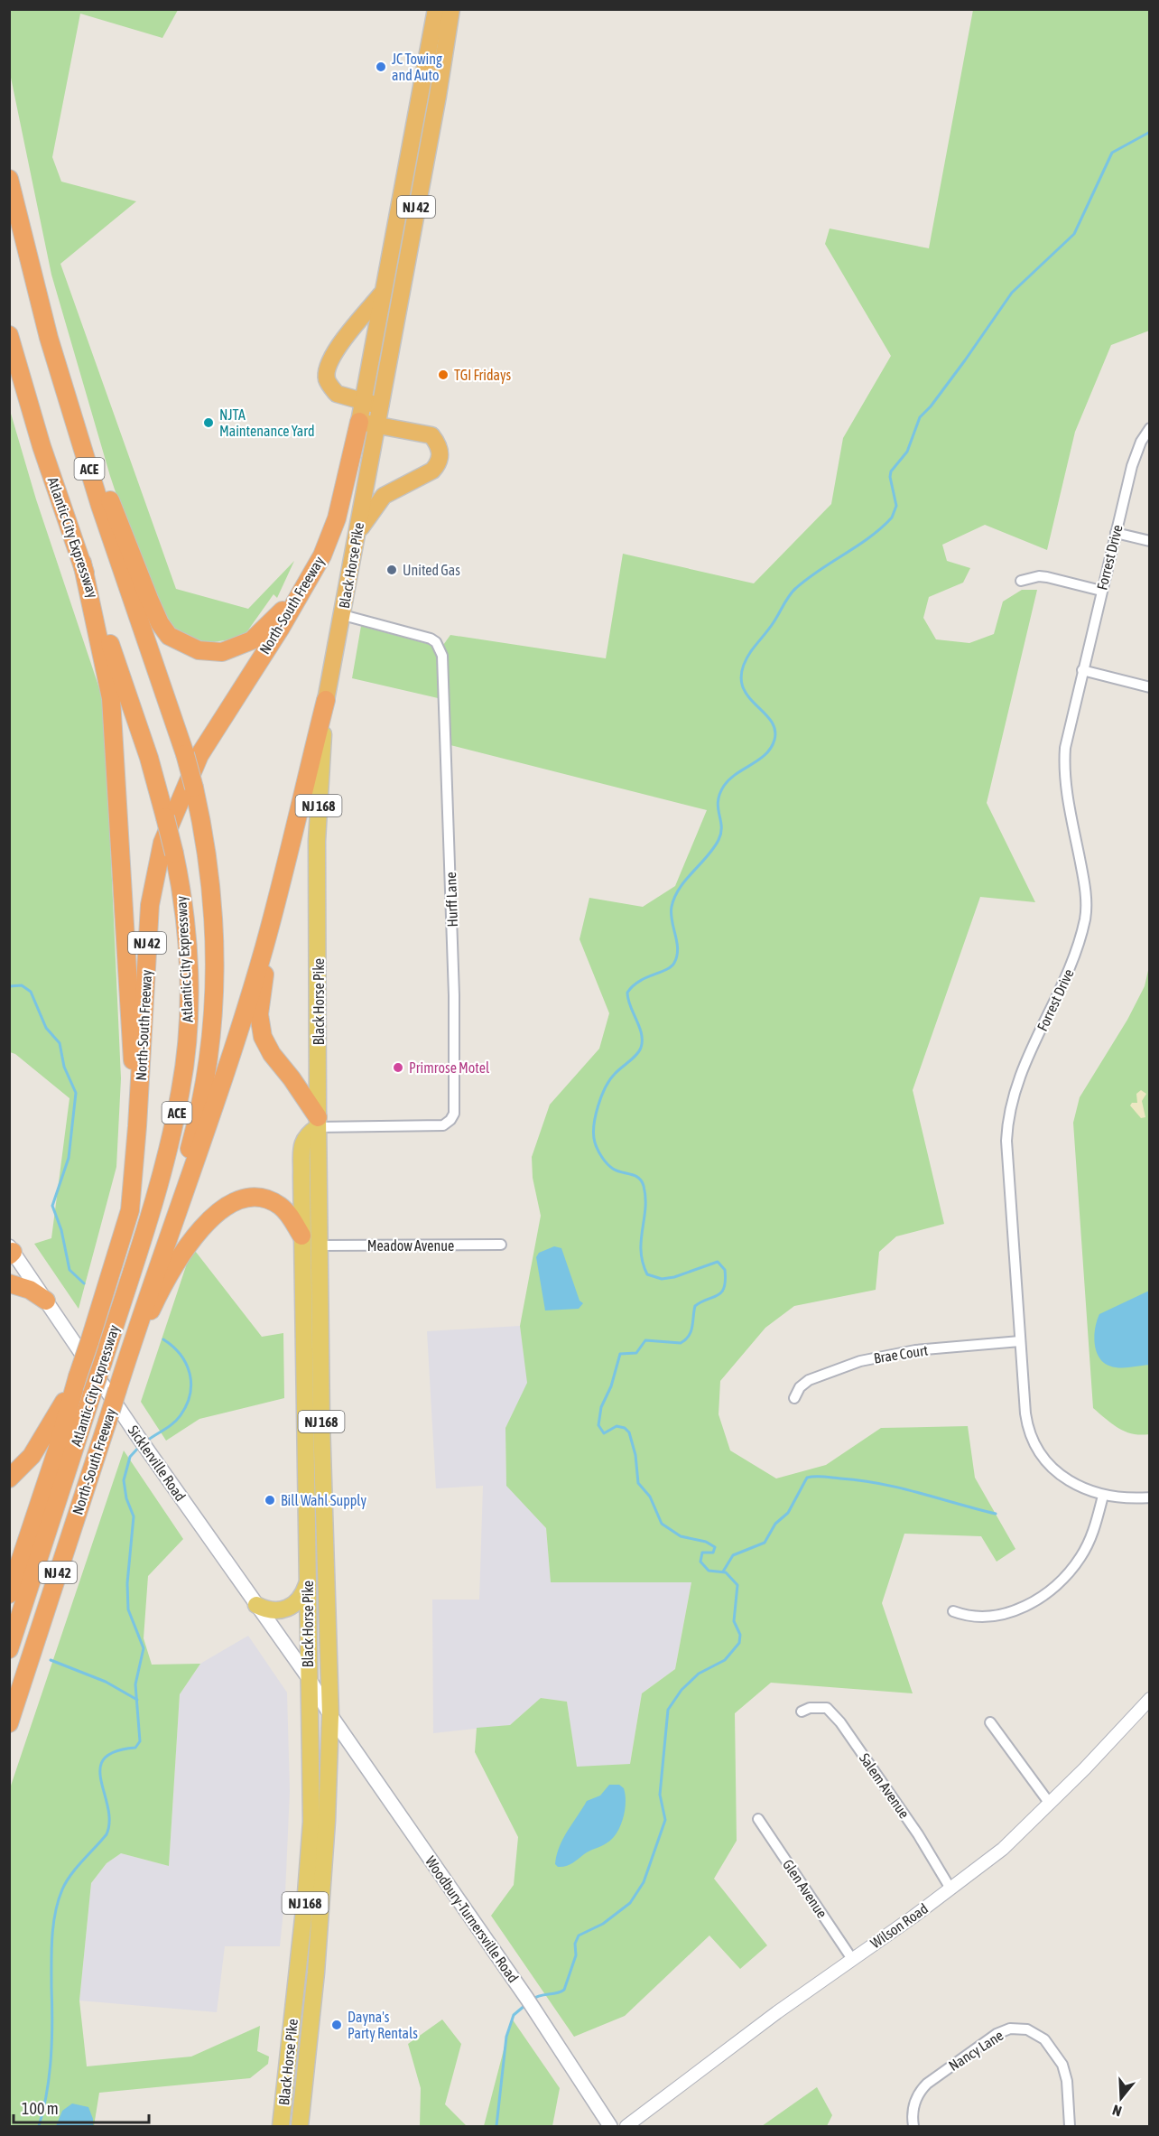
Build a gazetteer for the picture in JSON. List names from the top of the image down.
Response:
{
  "streets": {
    "highway": [
      "NJ 42",
      "ACE",
      "Atlantic City Expressway",
      "Black Horse Pike",
      "North-South Freeway"
    ],
    "main road": ["NJ 168", "Sicklerville Road", "Woodbury-Turnersville Road"],
    "street": [
      "Forrest Drive",
      "Hurff Lane",
      "Meadow Avenue",
      "Brae Court",
      "Salem Avenue",
      "Glen Avenue",
      "Wilson Road",
      "Nancy Lane"
    ]
  },
  "crossings": [
    ["Atlantic City Expressway", "North-South Freeway"],
    ["Forrest Drive", "Brae Court"],
    ["Black Horse Pike", "North-South Freeway"],
    ["Black Horse Pike", "Hurff Lane"],
    ["Black Horse Pike", "Meadow Avenue"],
    ["Black Horse Pike", "Sicklerville Road"],
    ["Black Horse Pike", "Woodbury-Turnersville Road"],
    ["Sicklerville Road", "Woodbury-Turnersville Road"],
    ["Salem Avenue", "Wilson Road"],
    ["Glen Avenue", "Wilson Road"]
  ],
  "places": [
    "JC Towing and Auto",
    "TGI Fridays",
    "NJTA Maintenance Yard",
    "United Gas",
    "Primrose Motel",
    "Bill Wahl Supply",
    "Dayna's Party Rentals"
  ],
  "scale_bar": "100 m",
  "north": "bottom"
}
